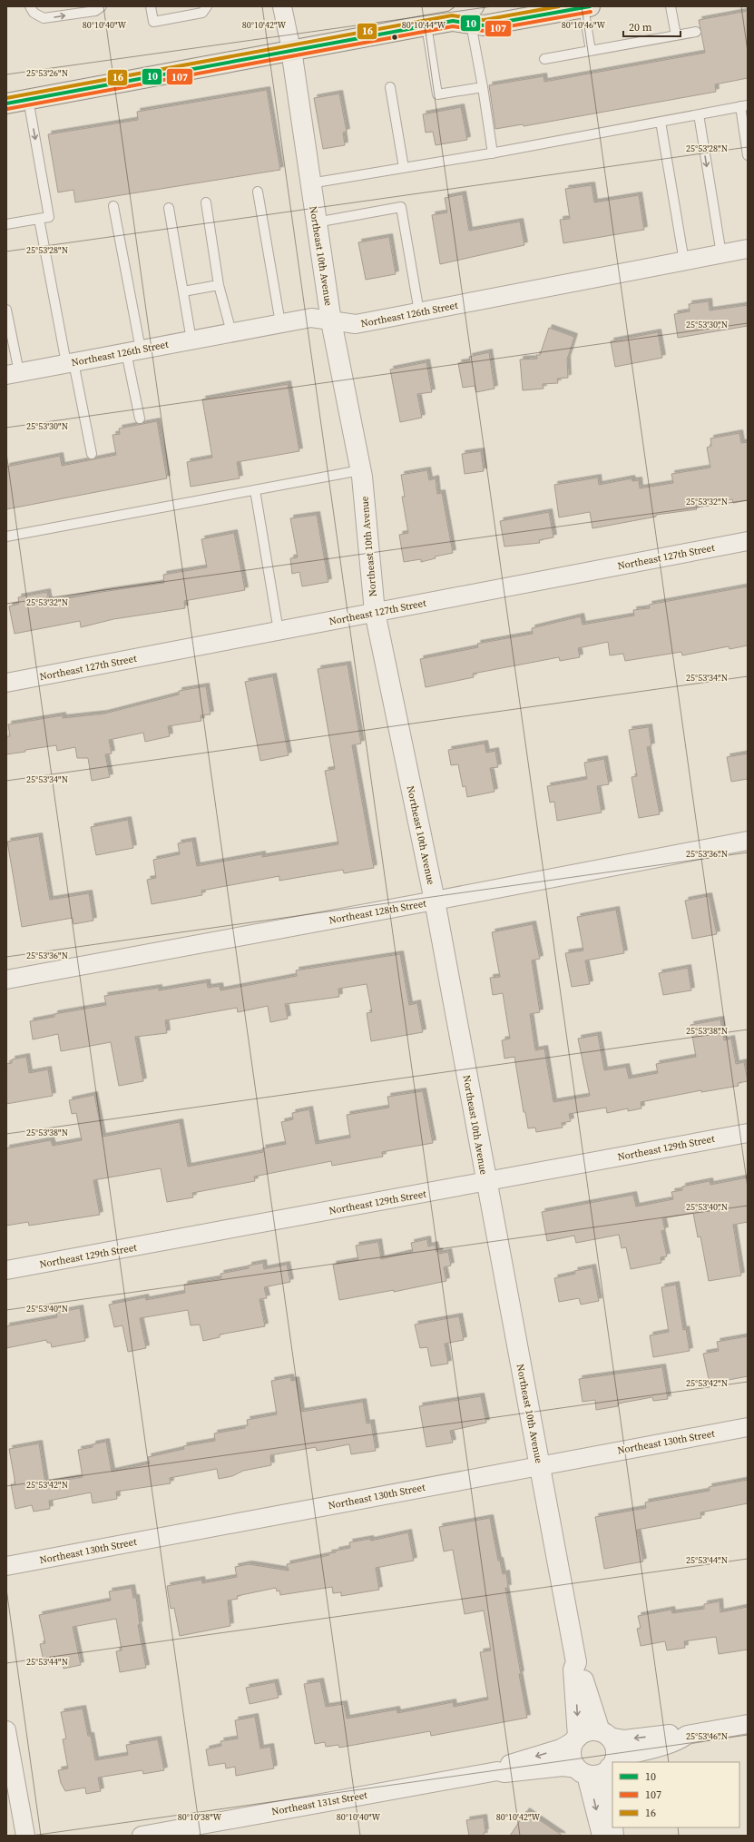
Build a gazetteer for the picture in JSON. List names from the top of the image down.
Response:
{
  "streets": {
    "street": [
      "Northeast 10th Avenue",
      "Northeast 126th Street",
      "Northeast 127th Street",
      "Northeast 128th Street",
      "Northeast 129th Street",
      "Northeast 130th Street",
      "Northeast 131st Street"
    ]
  },
  "crossings": [
    ["Northeast 10th Avenue", "Northeast 126th Street"],
    ["Northeast 10th Avenue", "Northeast 127th Street"],
    ["Northeast 10th Avenue", "Northeast 128th Street"],
    ["Northeast 10th Avenue", "Northeast 129th Street"],
    ["Northeast 10th Avenue", "Northeast 130th Street"],
    ["Northeast 10th Avenue", "Northeast 131st Street"]
  ],
  "lines": ["transit line 10", "transit line 16", "transit line 107"],
  "legend": ["10", "107", "16"],
  "scale_bar": "20 m",
  "coordinates": [
    "80°10'40\"W",
    "80°10'42\"W",
    "80°10'44\"W",
    "80°10'46\"W",
    "25°53'26\"N",
    "25°53'28\"N",
    "25°53'30\"N",
    "25°53'32\"N",
    "25°53'34\"N",
    "25°53'36\"N",
    "25°53'38\"N",
    "25°53'40\"N",
    "25°53'42\"N",
    "25°53'44\"N",
    "25°53'46\"N",
    "80°10'38\"W"
  ]
}
